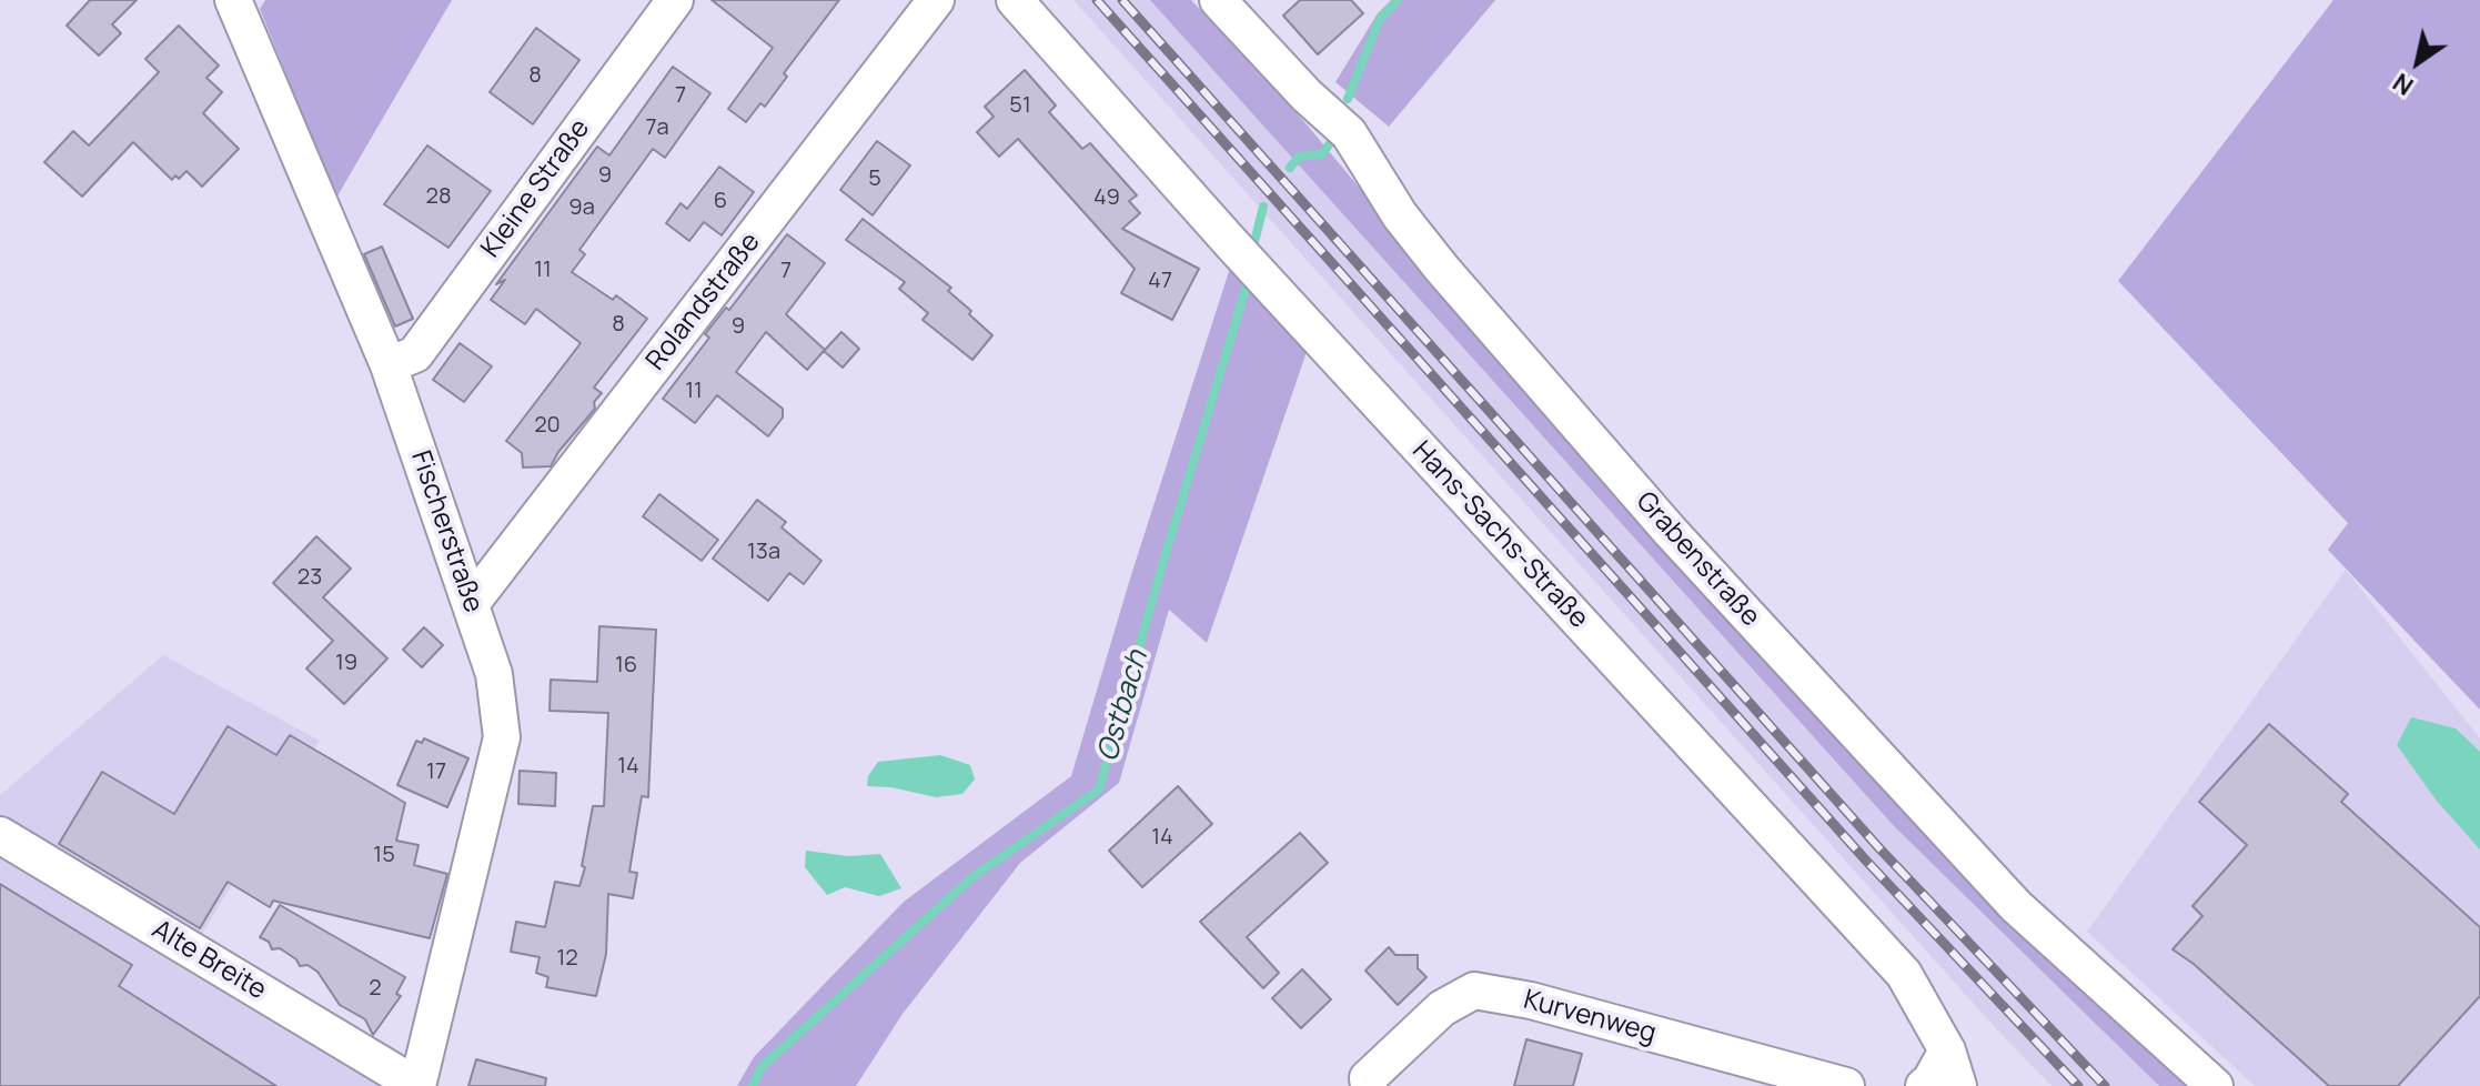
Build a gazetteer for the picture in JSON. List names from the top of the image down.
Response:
{
  "streets": {
    "street": [
      "Kleine Straße",
      "Rolandstraße",
      "Fischerstraße",
      "Hans-Sachs-Straße",
      "Grabenstraße",
      "Alte Breite",
      "Kurvenweg"
    ]
  },
  "crossings": [
    ["Kleine Straße", "Fischerstraße"],
    ["Rolandstraße", "Fischerstraße"],
    ["Fischerstraße", "Alte Breite"]
  ],
  "water": ["Ostbach"],
  "house_numbers": [
    "8",
    "7",
    "51",
    "7a",
    "9",
    "5",
    "28",
    "49",
    "6",
    "9a",
    "11",
    "7",
    "47",
    "8",
    "9",
    "11",
    "20",
    "13a",
    "23",
    "19",
    "16",
    "14",
    "17",
    "14",
    "15",
    "12",
    "2"
  ],
  "north": "bottom left"
}
